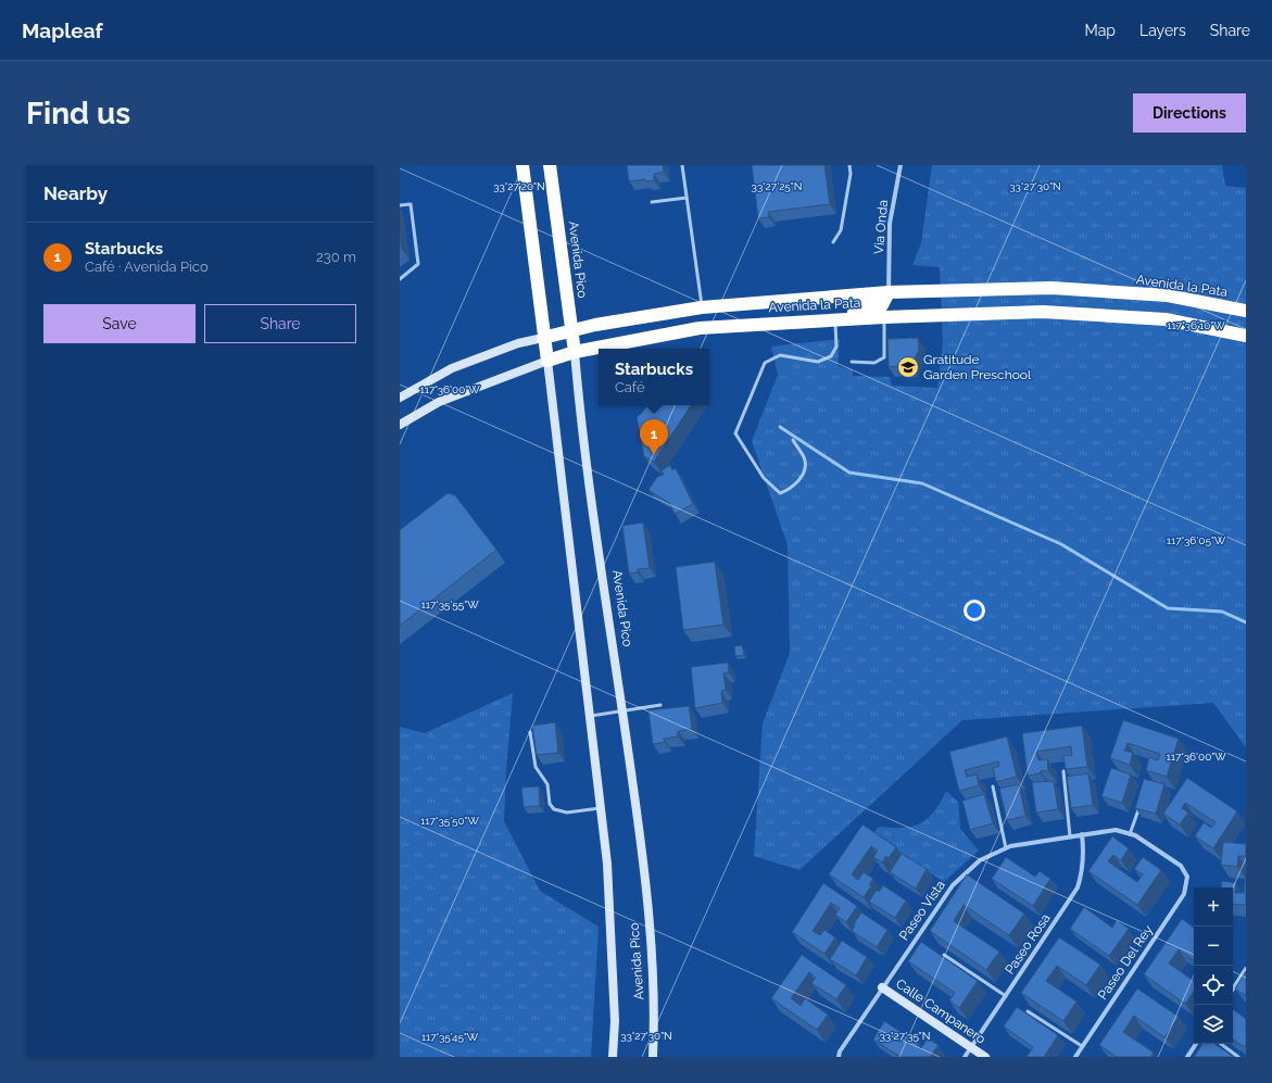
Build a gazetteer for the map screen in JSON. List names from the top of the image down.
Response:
{
  "streets": {
    "highway": ["Avenida Pico", "Avenida la Pata"],
    "main road": ["Calle Campanero"],
    "street": [
      "Via Onda",
      "Paseo Vista",
      "Paseo Rosa",
      "Paseo Del Rey"
    ]
  },
  "crossings": [
    ["Via Onda", "Avenida la Pata"],
    ["Avenida Pico", "Avenida la Pata"],
    ["Paseo Vista", "Paseo Rosa"],
    ["Paseo Vista", "Paseo Del Rey"],
    ["Paseo Vista", "Calle Campanero"],
    ["Paseo Rosa", "Calle Campanero"]
  ],
  "places": {
    "school or university": ["Gratitude Garden Preschool"]
  },
  "page": {
    "header": "Mapleaf",
    "nav": ["Map", "Layers", "Share"],
    "buttons": [
      "Directions",
      ["Save", "Share"]
    ],
    "title": "Find us",
    "heading": "Nearby",
    "list": [
      {
        "mark": "1",
        "name": "Starbucks",
        "note": "Café · Avenida Pico",
        "value": "230 m"
      }
    ],
    "popup": ["Starbucks", "Café"],
    "pins": "1",
    "map_buttons": ["+", "−"]
  },
  "coordinates": [
    "33°27'25\"N",
    "33°27'30\"N",
    "33°27'20\"N",
    "117°36'10\"W",
    "117°36'00\"W",
    "117°36'05\"W",
    "117°35'55\"W",
    "117°35'50\"W",
    "33°27'35\"N",
    "117°35'45\"W"
  ]
}
